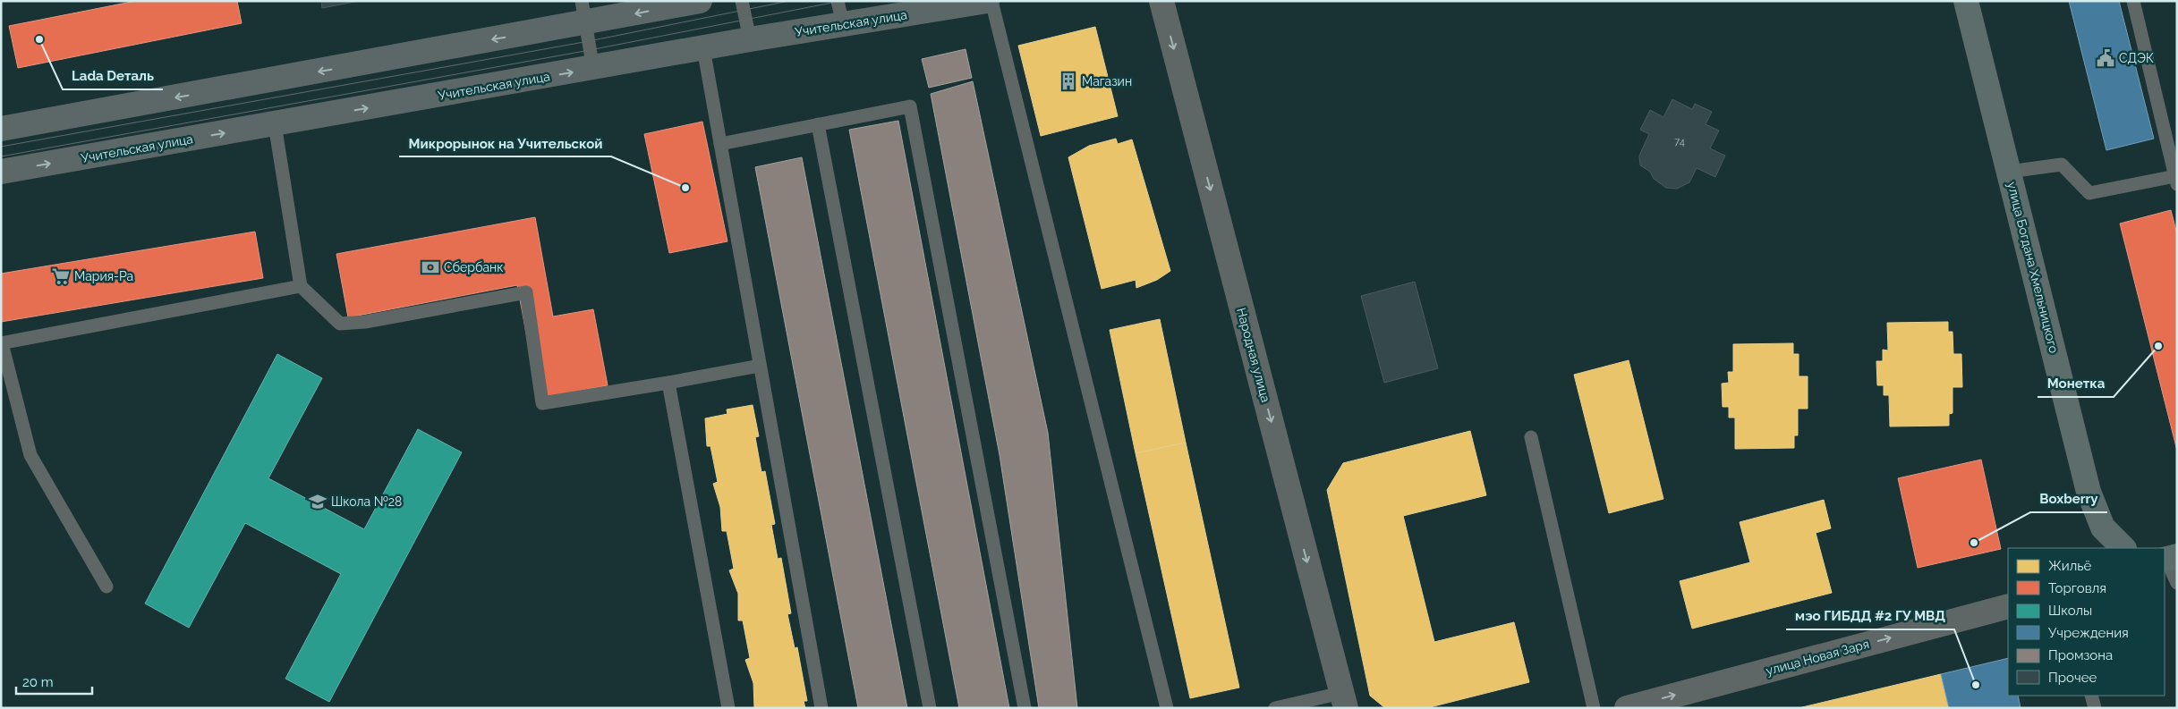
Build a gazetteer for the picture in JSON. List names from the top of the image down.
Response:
{
  "streets": {
    "highway": ["улица Богдана Хмельницкого"],
    "main road": ["Учительская улица"],
    "street": ["Народная улица", "улица Новая Заря"]
  },
  "one_way": ["Народная улица", "улица Новая Заря"],
  "places": {
    "other": [
      "Lada Dеталь",
      "Микрорынок на Учительской",
      "Монетка",
      "Boxberry",
      "мэо ГИБДД #2 ГУ МВД"
    ],
    "public building": ["СДЭК"],
    "building": ["Магазин"],
    "bank": ["Сбербанк"],
    "supermarket": ["Мария-Ра"],
    "school or university": ["Школа №28"]
  },
  "house_numbers": ["74"],
  "legend": [
    "Жильё",
    "Торговля",
    "Школы",
    "Учреждения",
    "Промзона",
    "Прочее"
  ],
  "scale_bar": "20 m"
}
